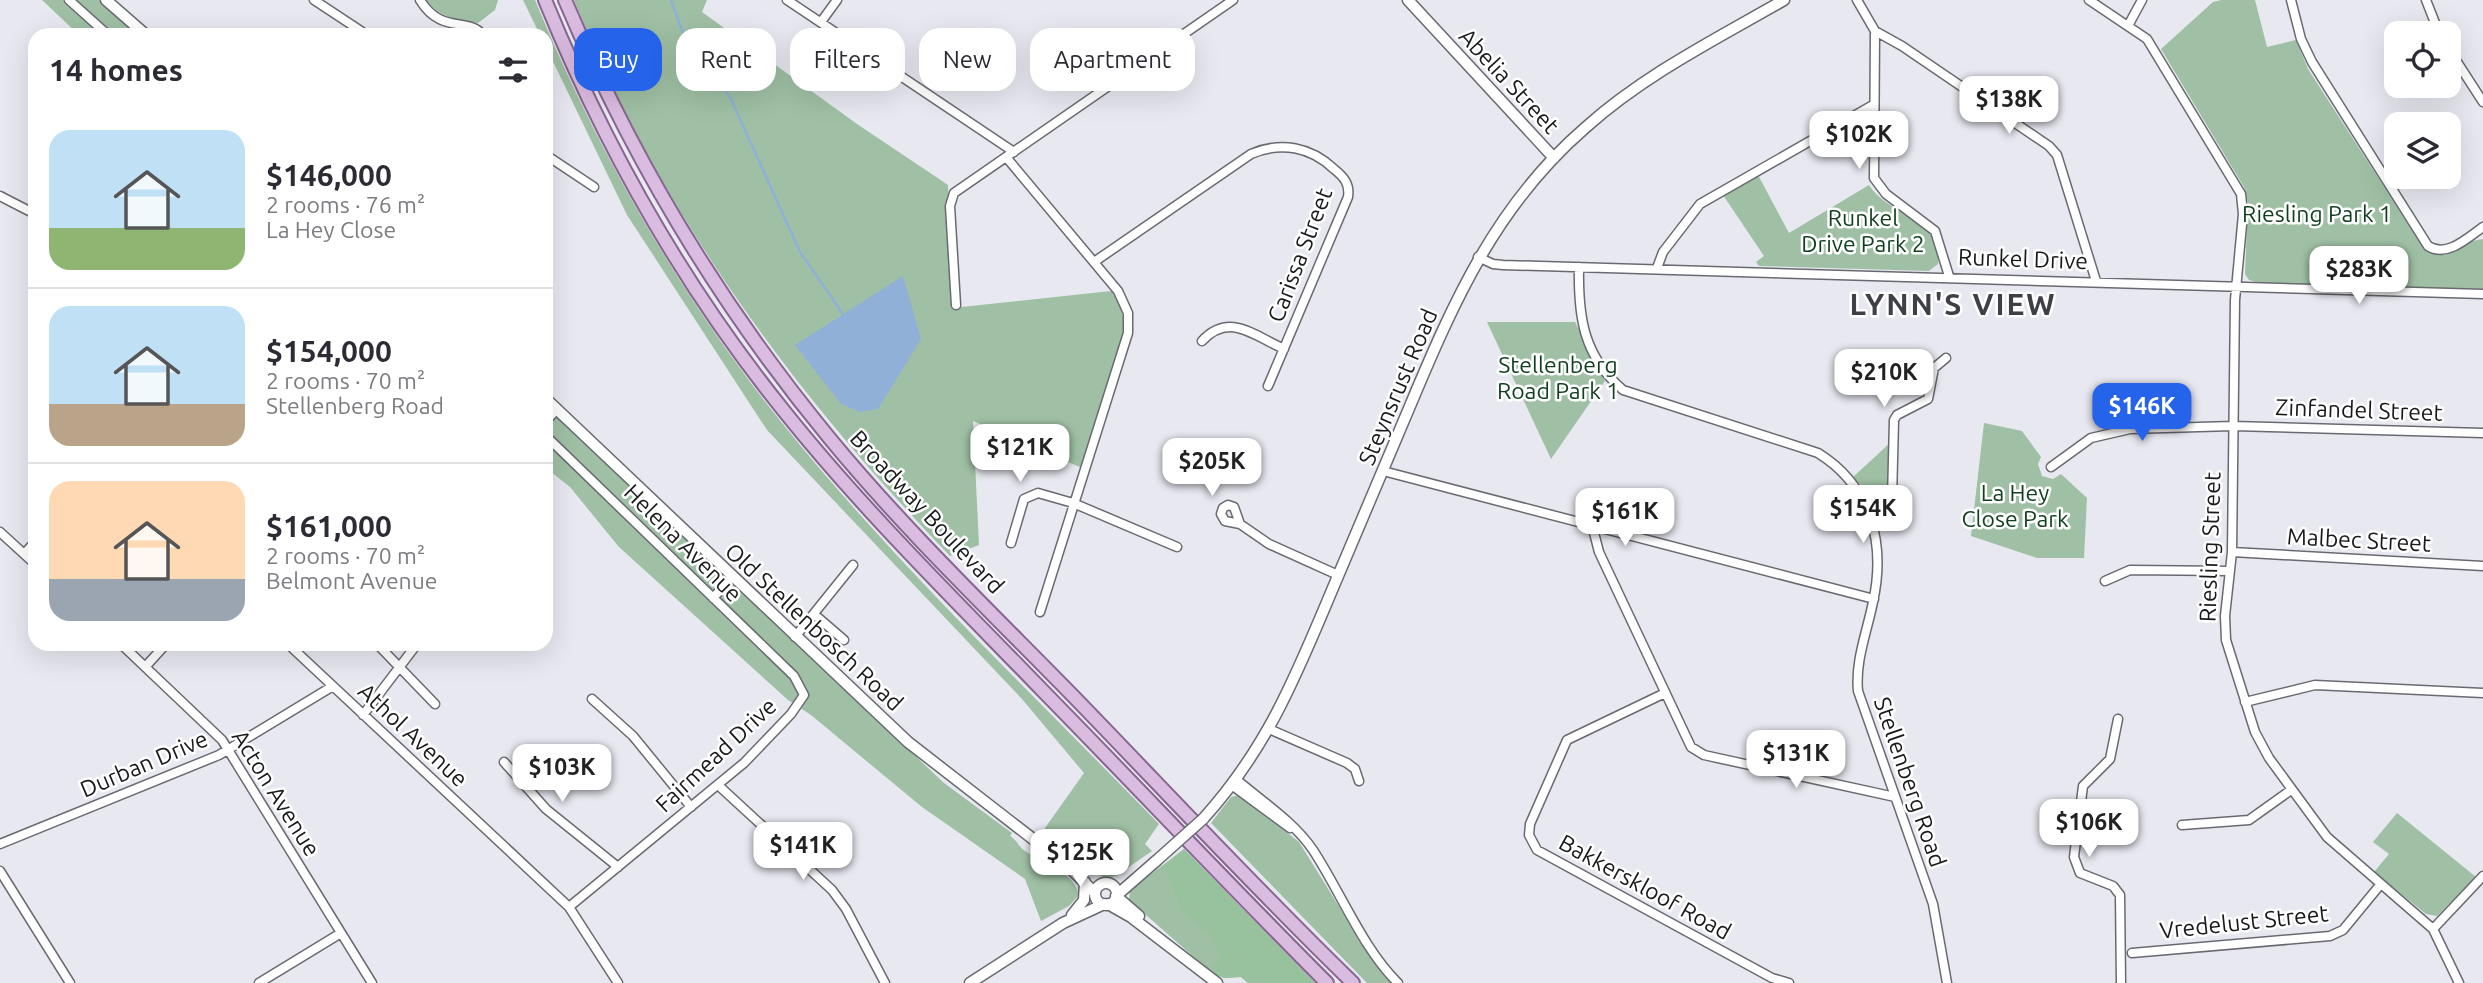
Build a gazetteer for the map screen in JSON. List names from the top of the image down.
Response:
{
  "streets": {
    "main road": ["Broadway Boulevard"],
    "street": [
      "Abelia Street",
      "Carissa Street",
      "Runkel Drive",
      "Steynsrust Road",
      "Zinfandel Street",
      "Malbec Street",
      "Helena Avenue",
      "Riesling Street",
      "Old Stellenbosch Road",
      "Athol Avenue",
      "Fairmead Drive",
      "Durban Drive",
      "Stellenberg Road",
      "Acton Avenue",
      "Bakkerskloof Road",
      "Vredelust Street"
    ]
  },
  "crossings": [
    ["Abelia Street", "Steynsrust Road"],
    ["Runkel Drive", "Steynsrust Road"],
    ["Runkel Drive", "Riesling Street"],
    ["Runkel Drive", "Stellenberg Road"],
    ["Steynsrust Road", "Old Stellenbosch Road"],
    ["Zinfandel Street", "Riesling Street"],
    ["Malbec Street", "Riesling Street"],
    ["Helena Avenue", "Fairmead Drive"],
    ["Riesling Street", "Vredelust Street"],
    ["Athol Avenue", "Fairmead Drive"],
    ["Athol Avenue", "Durban Drive"],
    ["Durban Drive", "Acton Avenue"]
  ],
  "districts": ["LYNN'S VIEW"],
  "parks": [
    "Riesling Park 1",
    "Runkel Drive Park 2",
    "Stellenberg Road Park 1",
    "La Hey Close Park"
  ],
  "page": {
    "chip": [
      "Buy",
      "Rent",
      "Filters",
      "New",
      "Apartment"
    ],
    "heading": "14 homes",
    "price": [
      "$138K",
      "$102K",
      "$283K",
      "$210K",
      "$146K",
      "$121K",
      "$205K",
      "$154K",
      "$161K",
      "$131K",
      "$103K",
      "$106K",
      "$141K",
      "$125K"
    ],
    "list": [
      {
        "name": "$146,000",
        "note": "2 rooms · 76 m² · La Hey Close"
      },
      {
        "name": "$154,000",
        "note": "2 rooms · 70 m² · Stellenberg Road"
      },
      {
        "name": "$161,000",
        "note": "2 rooms · 70 m² · Belmont Avenue"
      }
    ]
  }
}
